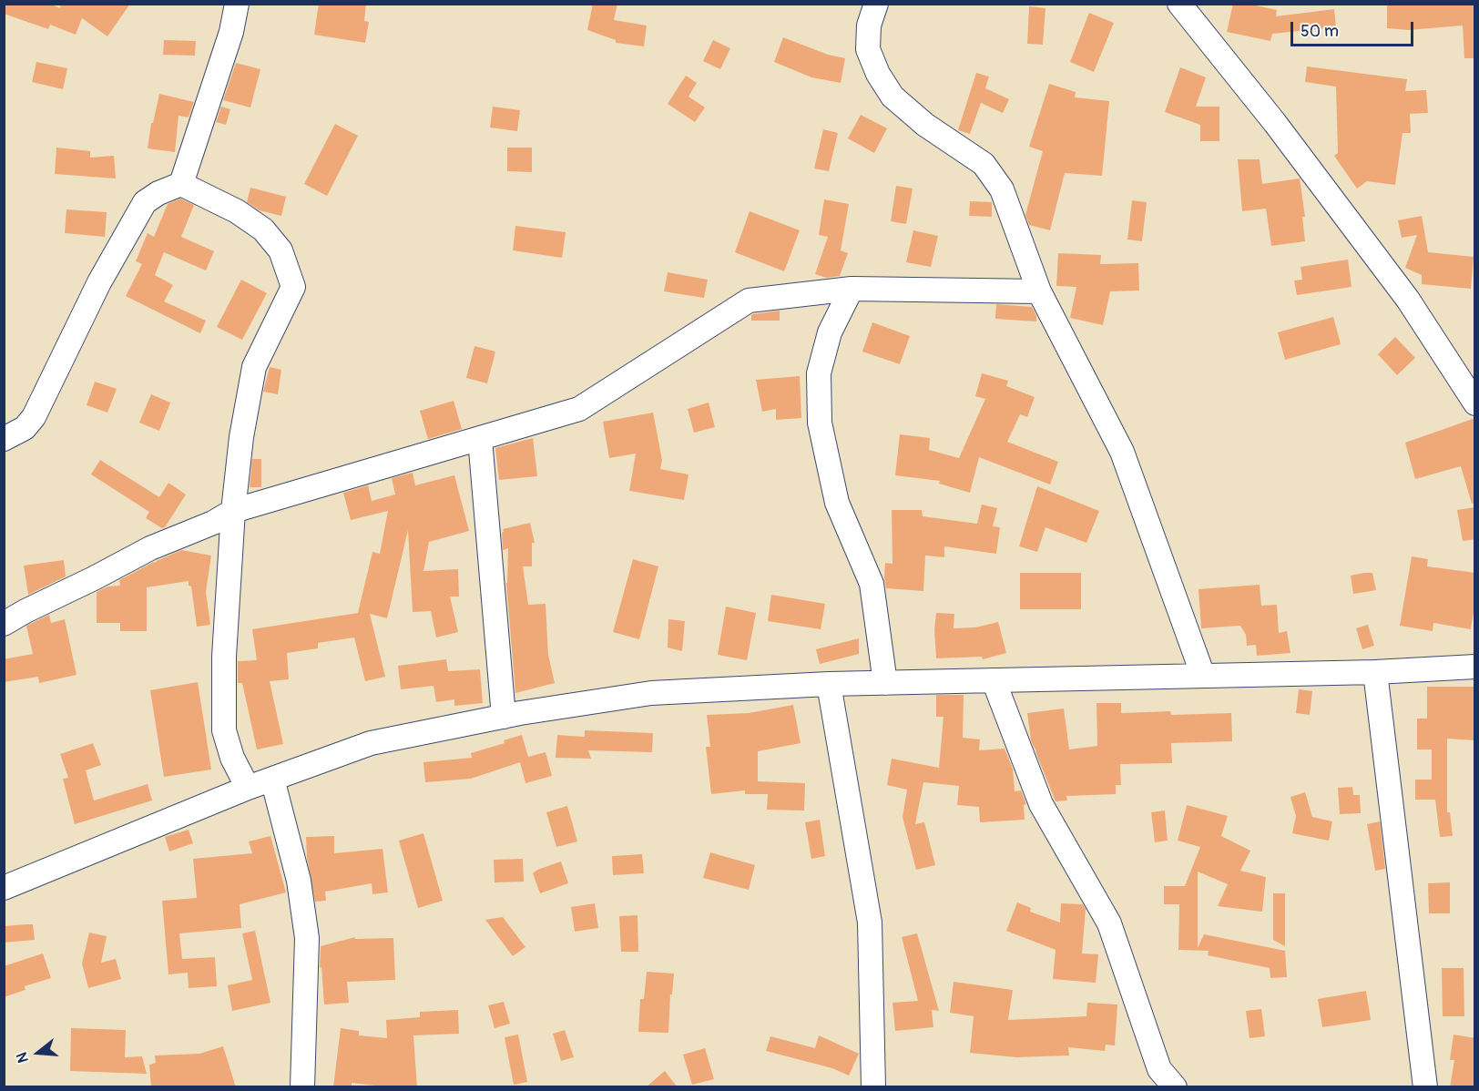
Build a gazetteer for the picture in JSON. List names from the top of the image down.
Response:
{
  "scale_bar": "50 m",
  "north": "left"
}
